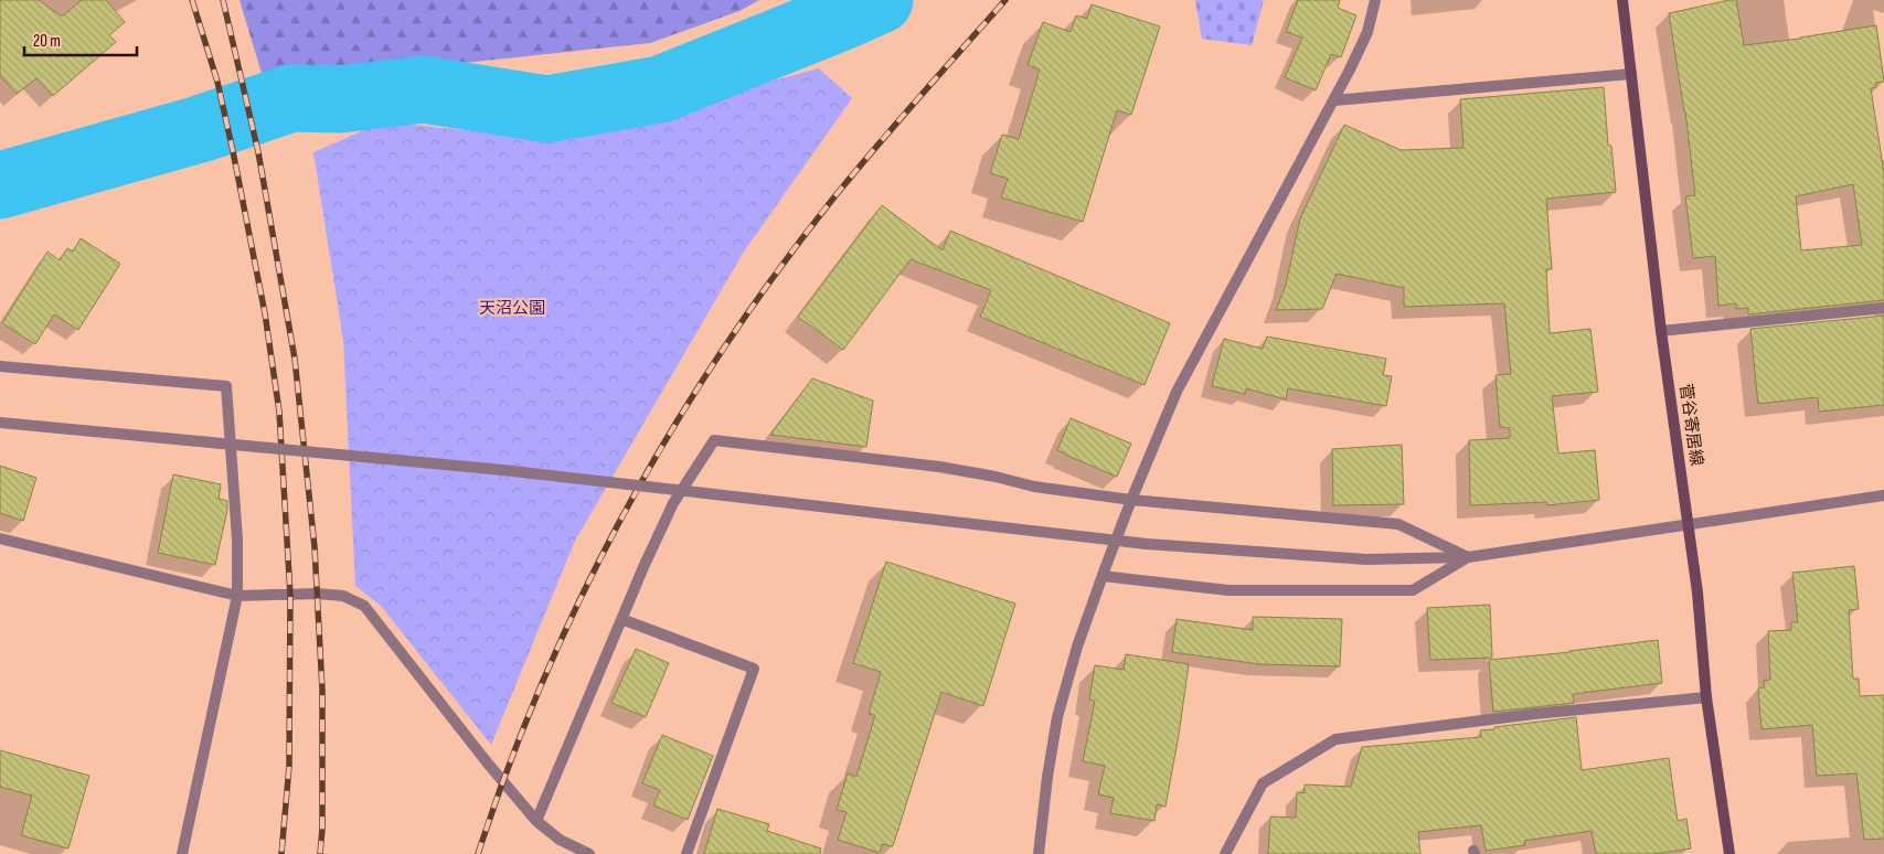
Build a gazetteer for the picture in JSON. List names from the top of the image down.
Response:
{
  "streets": {
    "main road": ["菅谷寄居線"]
  },
  "parks": ["天沼公園"],
  "scale_bar": "20 m"
}
